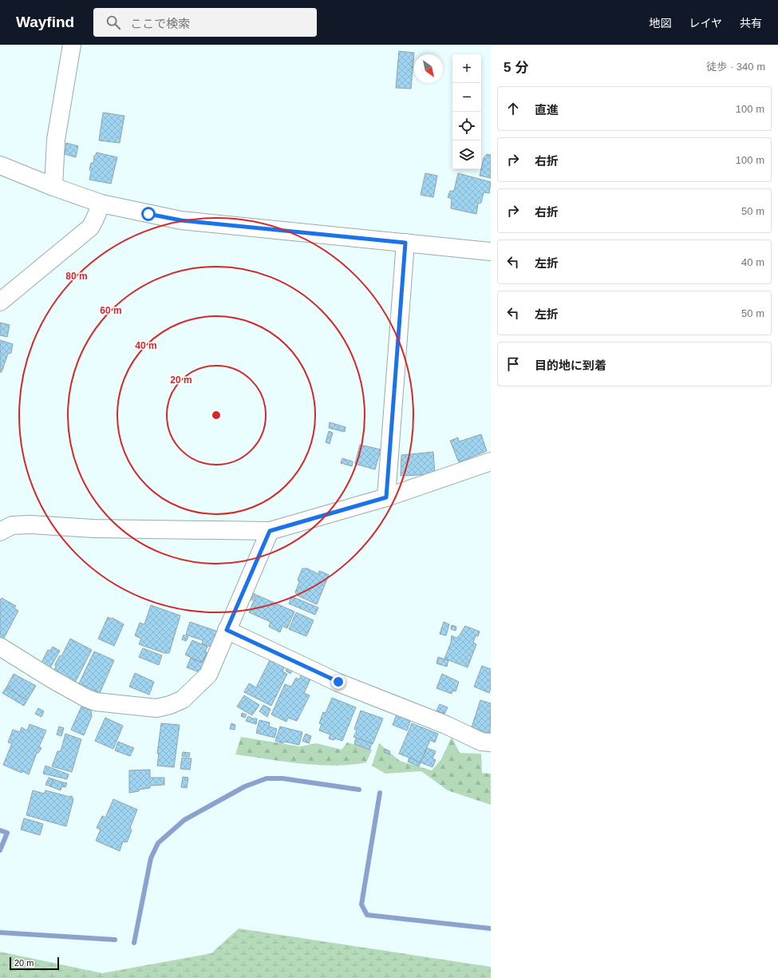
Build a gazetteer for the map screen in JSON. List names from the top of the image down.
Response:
{
  "scale_bar": "20 m",
  "north": "bottom right",
  "page": {
    "header": "Wayfind",
    "search": "ここで検索",
    "nav": ["地図", "レイヤ", "共有"],
    "heading": ["5 分", "徒歩 · 340 m"],
    "map_buttons": ["+", "−"],
    "list": [
      ["直進", "100 m"],
      ["右折", "100 m"],
      ["右折", "50 m"],
      ["左折", "40 m"],
      ["左折", "50 m"],
      "目的地に到着"
    ],
    "scale": "20 m"
  },
  "rings": [
    "80 m",
    "60 m",
    "40 m",
    "20 m"
  ]
}
